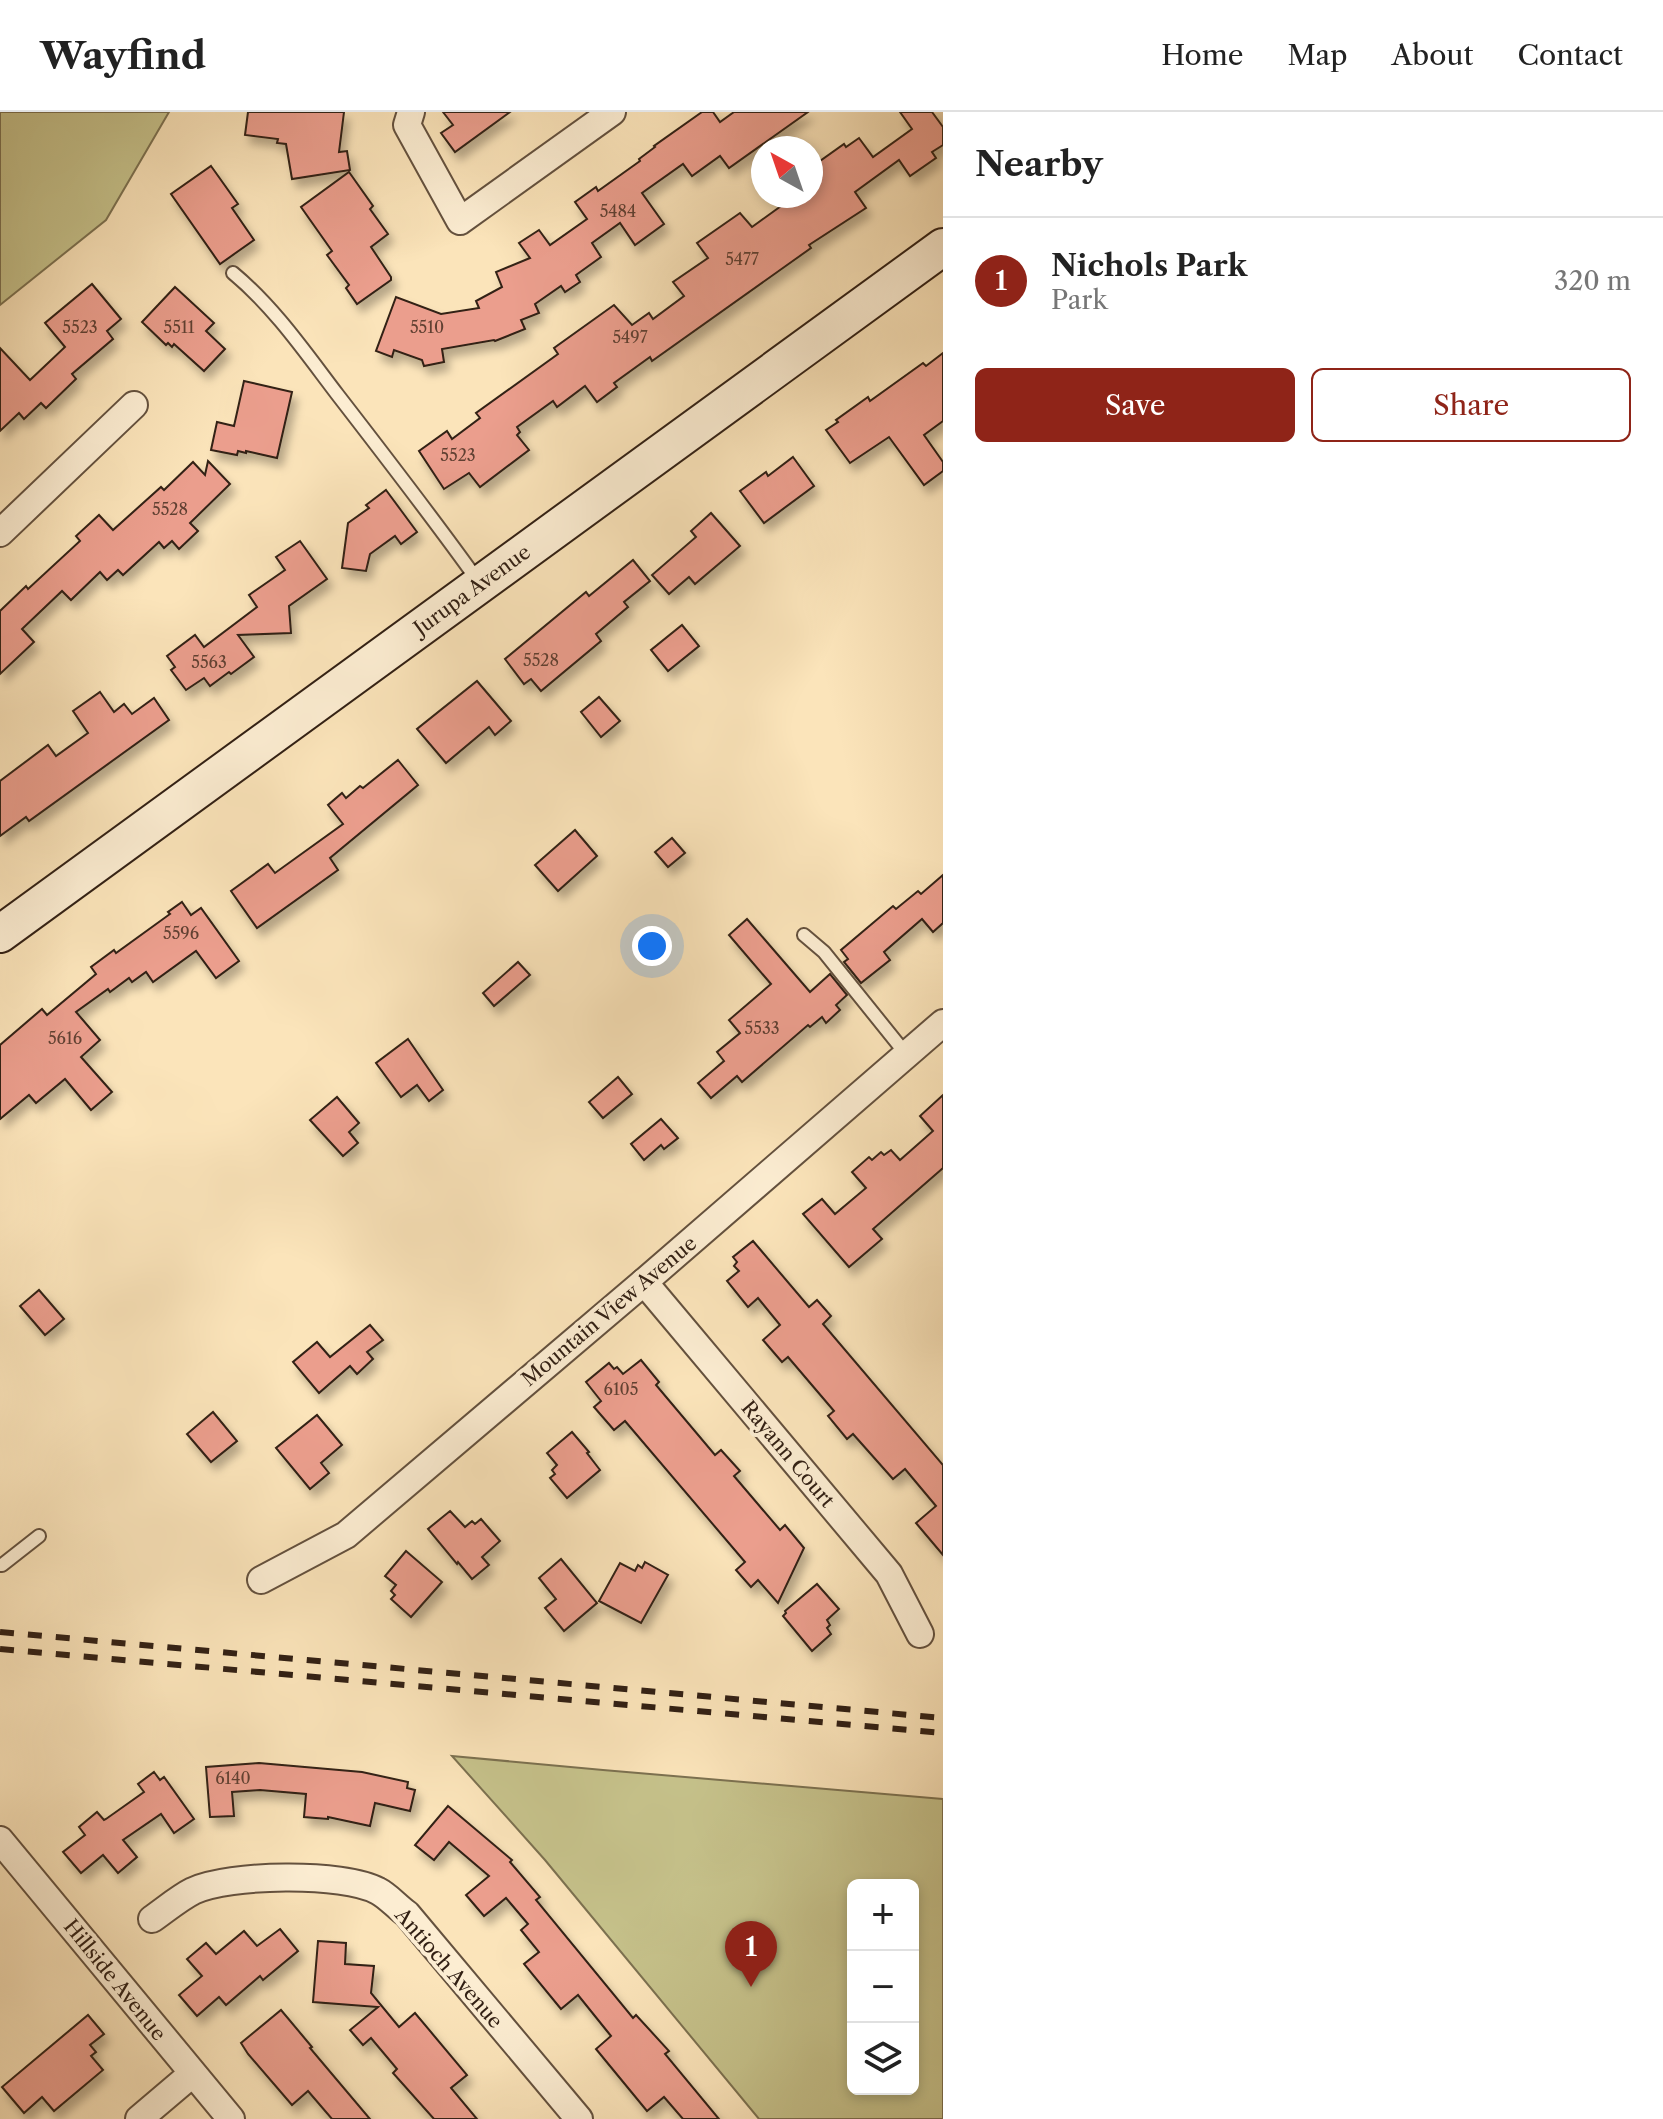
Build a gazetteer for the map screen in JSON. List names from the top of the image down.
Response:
{
  "streets": {
    "main road": ["Jurupa Avenue"],
    "street": [
      "Mountain View Avenue",
      "Rayann Court",
      "Antioch Avenue",
      "Hillside Avenue"
    ]
  },
  "crossings": [
    ["Mountain View Avenue", "Rayann Court"]
  ],
  "house_numbers": [
    "5484",
    "5477",
    "5523",
    "5511",
    "5510",
    "5497",
    "5523",
    "5528",
    "5528",
    "5563",
    "5596",
    "5533",
    "5616",
    "6105",
    "6140"
  ],
  "north": "top left",
  "page": {
    "header": "Wayfind",
    "nav": [
      "Home",
      "Map",
      "About",
      "Contact"
    ],
    "heading": "Nearby",
    "list": [
      {
        "mark": "1",
        "name": "Nichols Park",
        "note": "Park",
        "value": "320 m"
      }
    ],
    "buttons": ["Save", "Share"],
    "map_buttons": ["+", "−"],
    "pins": "1"
  }
}
